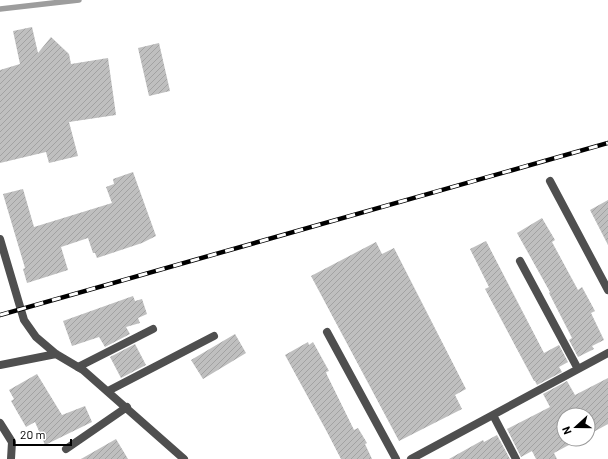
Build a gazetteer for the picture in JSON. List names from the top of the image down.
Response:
{
  "scale_bar": "20 m",
  "north": "left"
}
